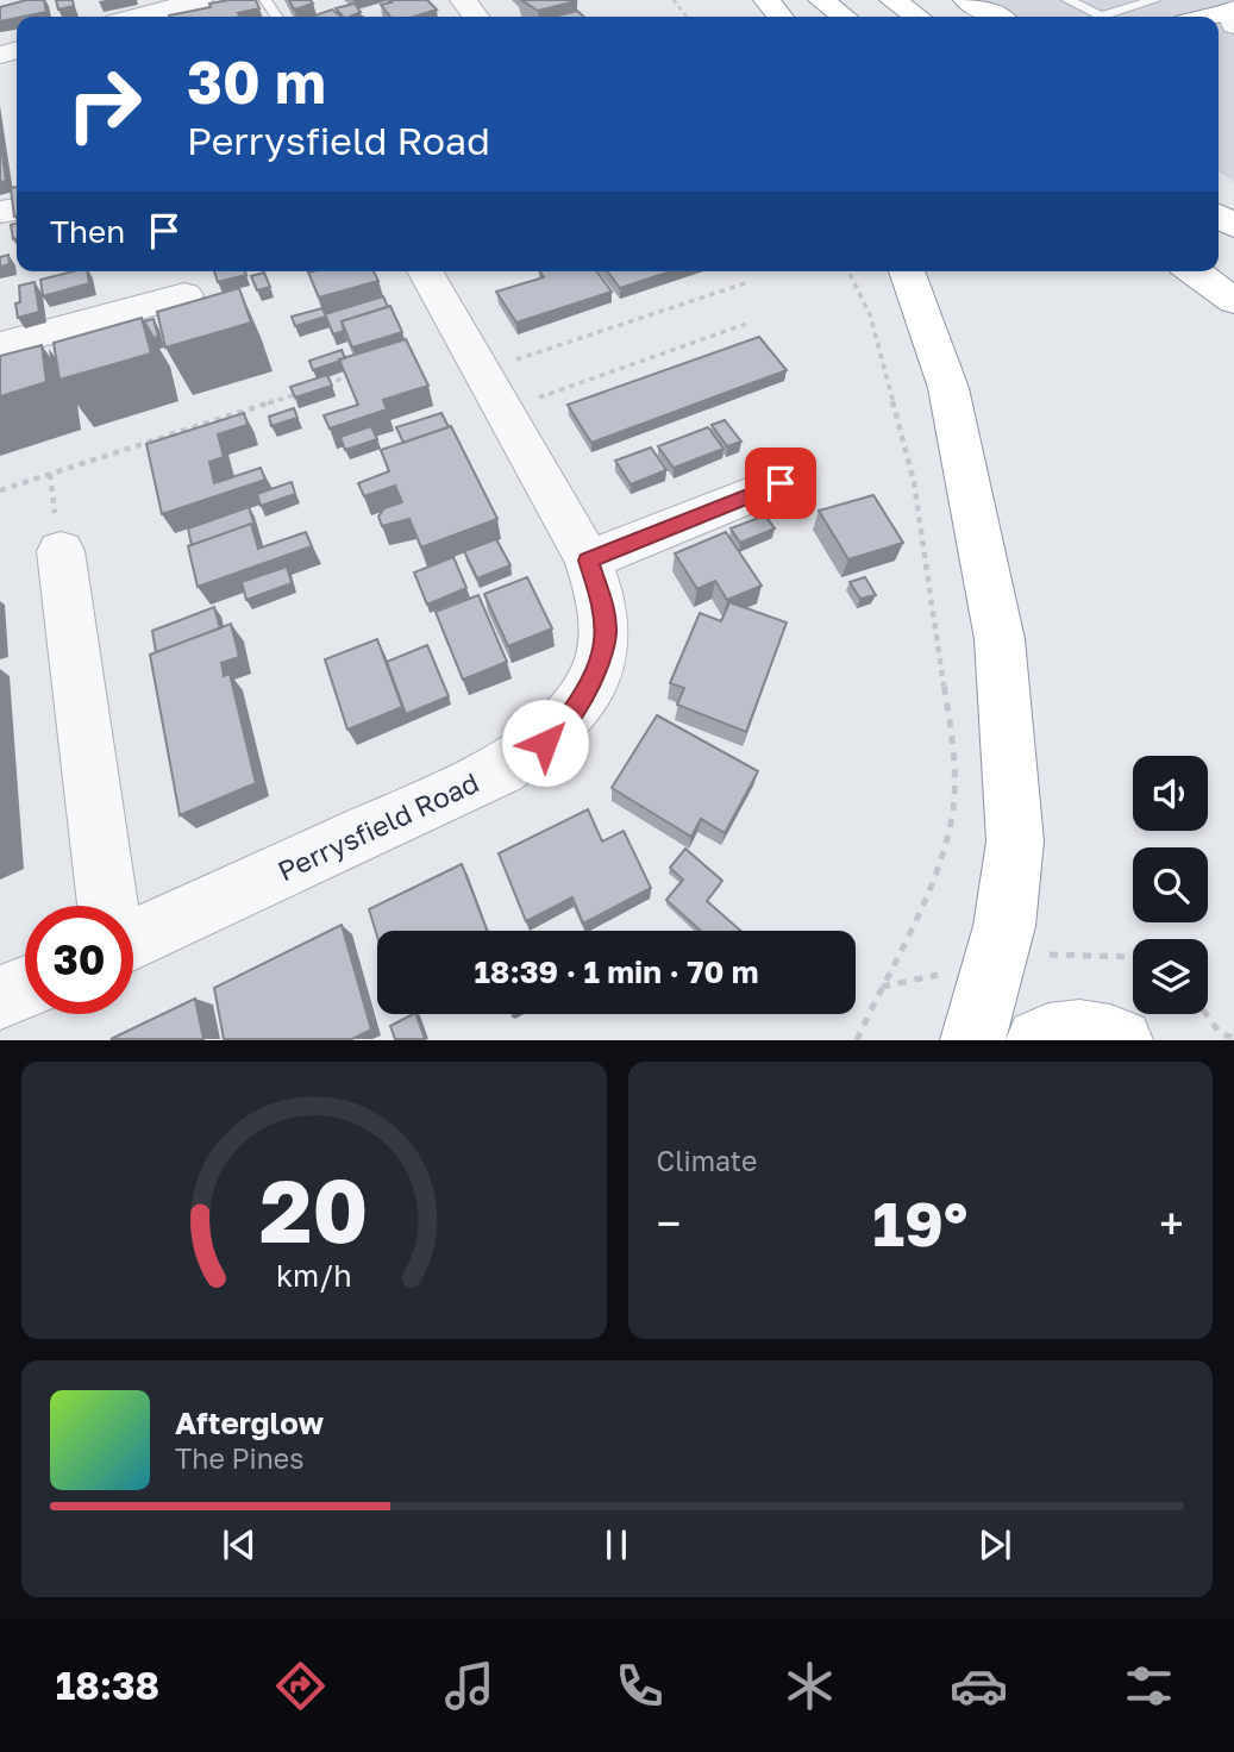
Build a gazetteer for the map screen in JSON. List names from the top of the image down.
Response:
{
  "streets": {
    "street": ["Perrysfield Road"]
  },
  "page": {
    "turn": ["30 m", "Perrysfield Road"],
    "then": "Then",
    "limit": "30",
    "trip": "18:39 · 1 min · 70 m",
    "tile": "Climate",
    "heat": ["−", "19°", "+"],
    "song": ["Afterglow", "The Pines"],
    "tabs": "18:38",
    "gauge": ["20", "km/h"]
  }
}
